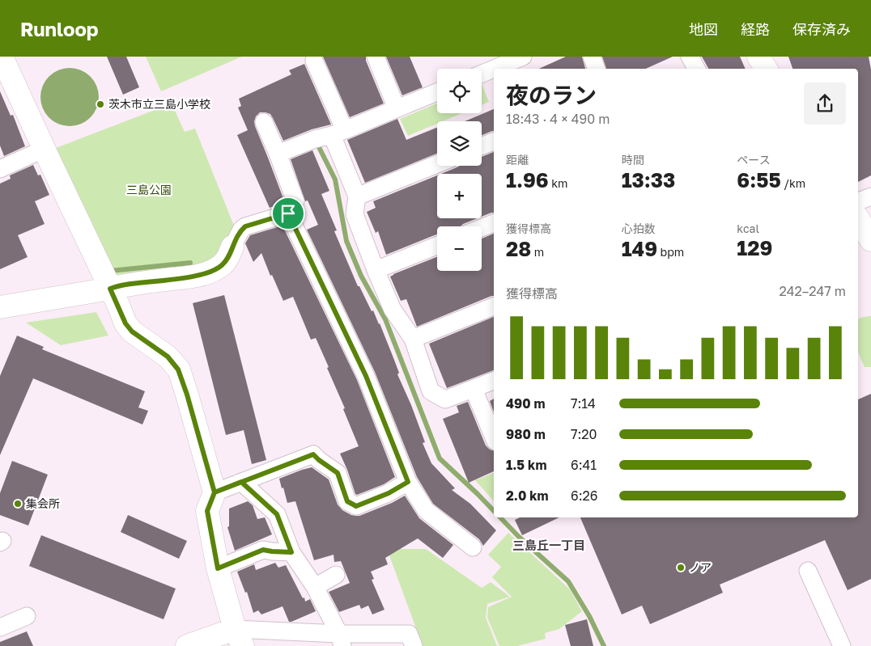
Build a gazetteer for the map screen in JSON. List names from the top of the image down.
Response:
{
  "districts": ["三島丘一丁目"],
  "parks": ["三島公園"],
  "places": ["茨木市立三島小学校", "集会所", "ノア"],
  "page": {
    "header": "Runloop",
    "nav": ["地図", "経路", "保存済み"],
    "map_buttons": ["+", "−"],
    "heading": ["夜のラン", "18:43 · 4 × 490 m"],
    "stats": [
      ["距離", "1.96 km"],
      ["時間", "13:33"],
      ["ペース", "6:55 /km"],
      ["獲得標高", "28 m"],
      ["心拍数", "149 bpm"],
      ["kcal", "129"]
    ],
    "chart": ["獲得標高", "242–247 m"],
    "list": [
      {
        "name": "490 m",
        "note": "7:14"
      },
      {
        "name": "980 m",
        "note": "7:20"
      },
      {
        "name": "1.5 km",
        "note": "6:41"
      },
      {
        "name": "2.0 km",
        "note": "6:26"
      }
    ]
  }
}
